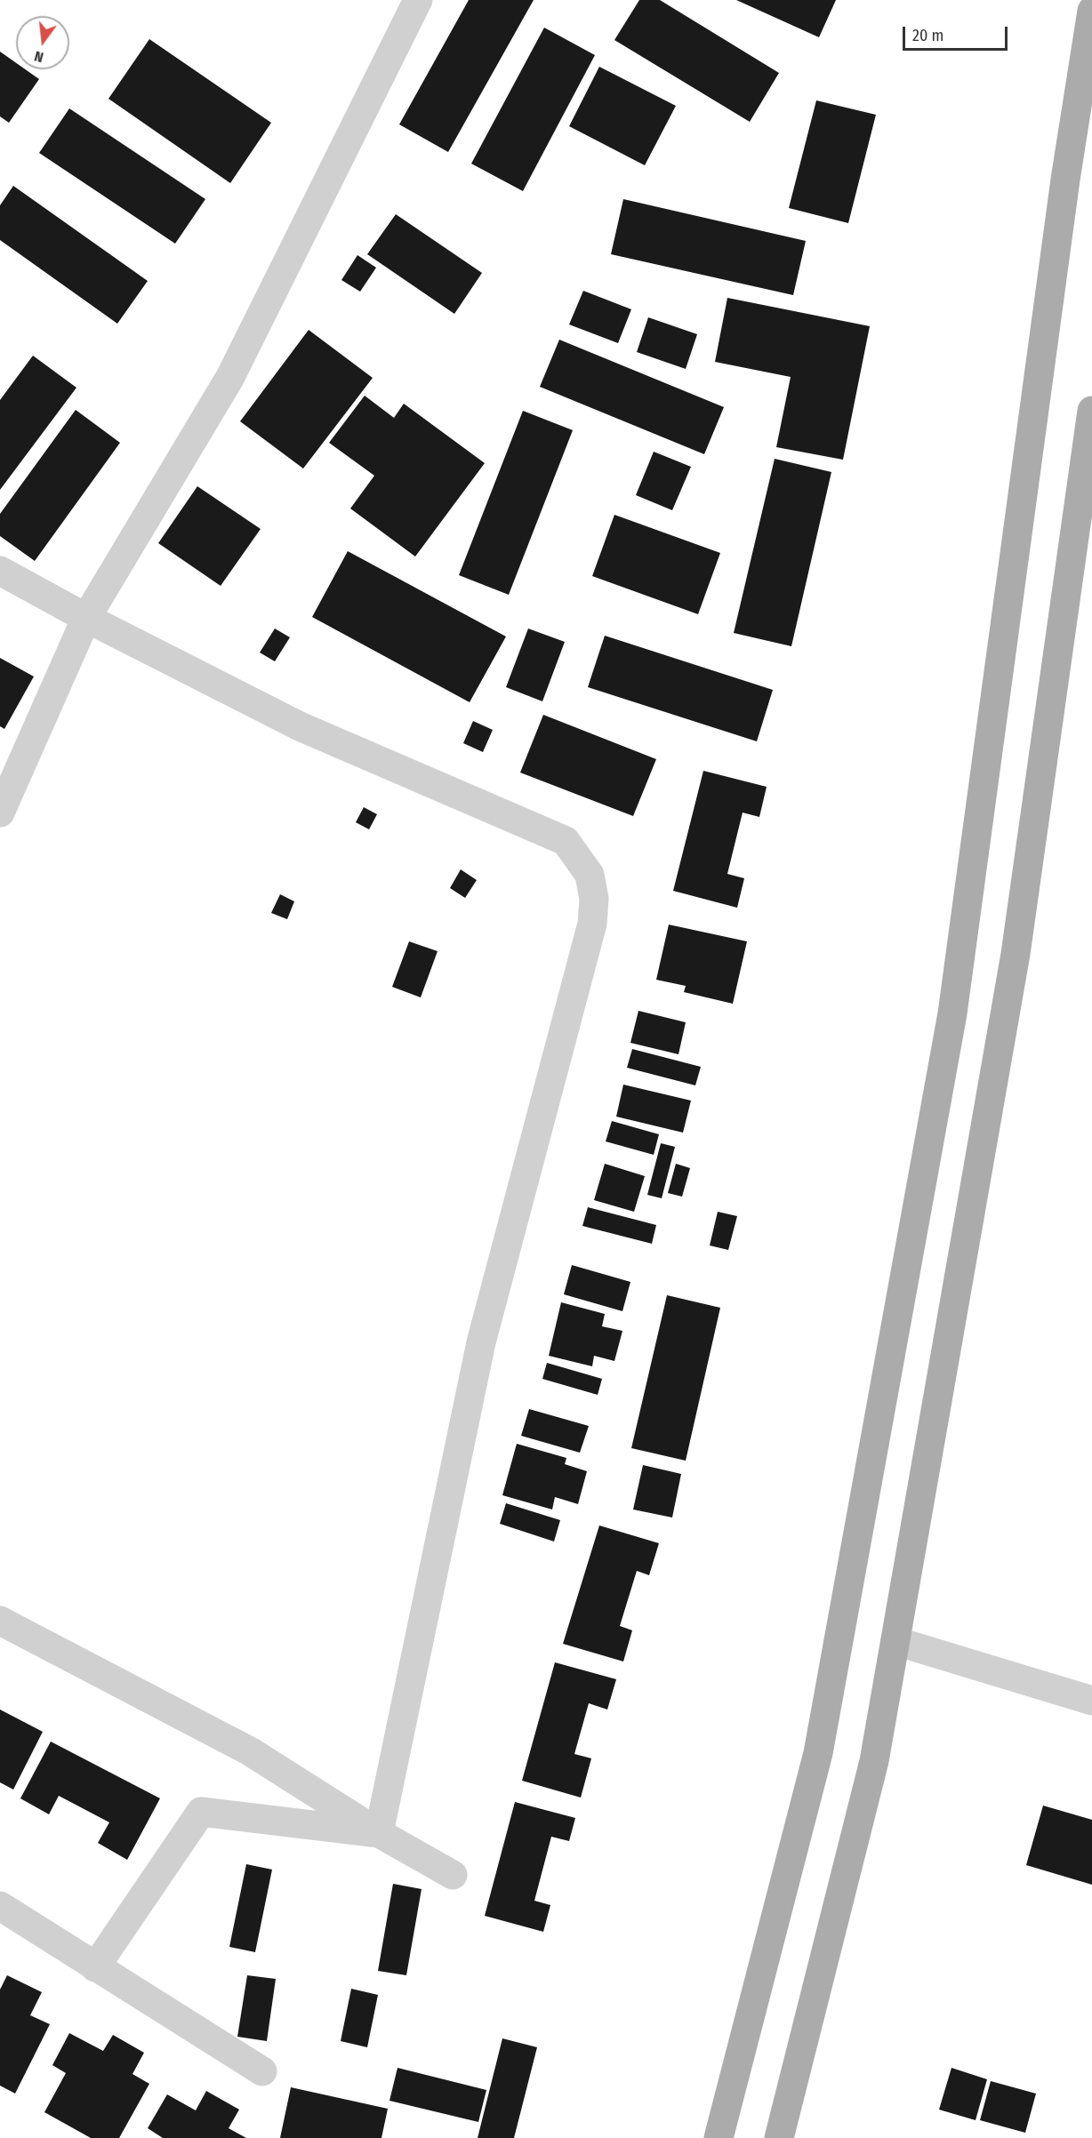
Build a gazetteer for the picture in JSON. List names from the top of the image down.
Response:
{
  "scale_bar": "20 m",
  "north": "bottom"
}
